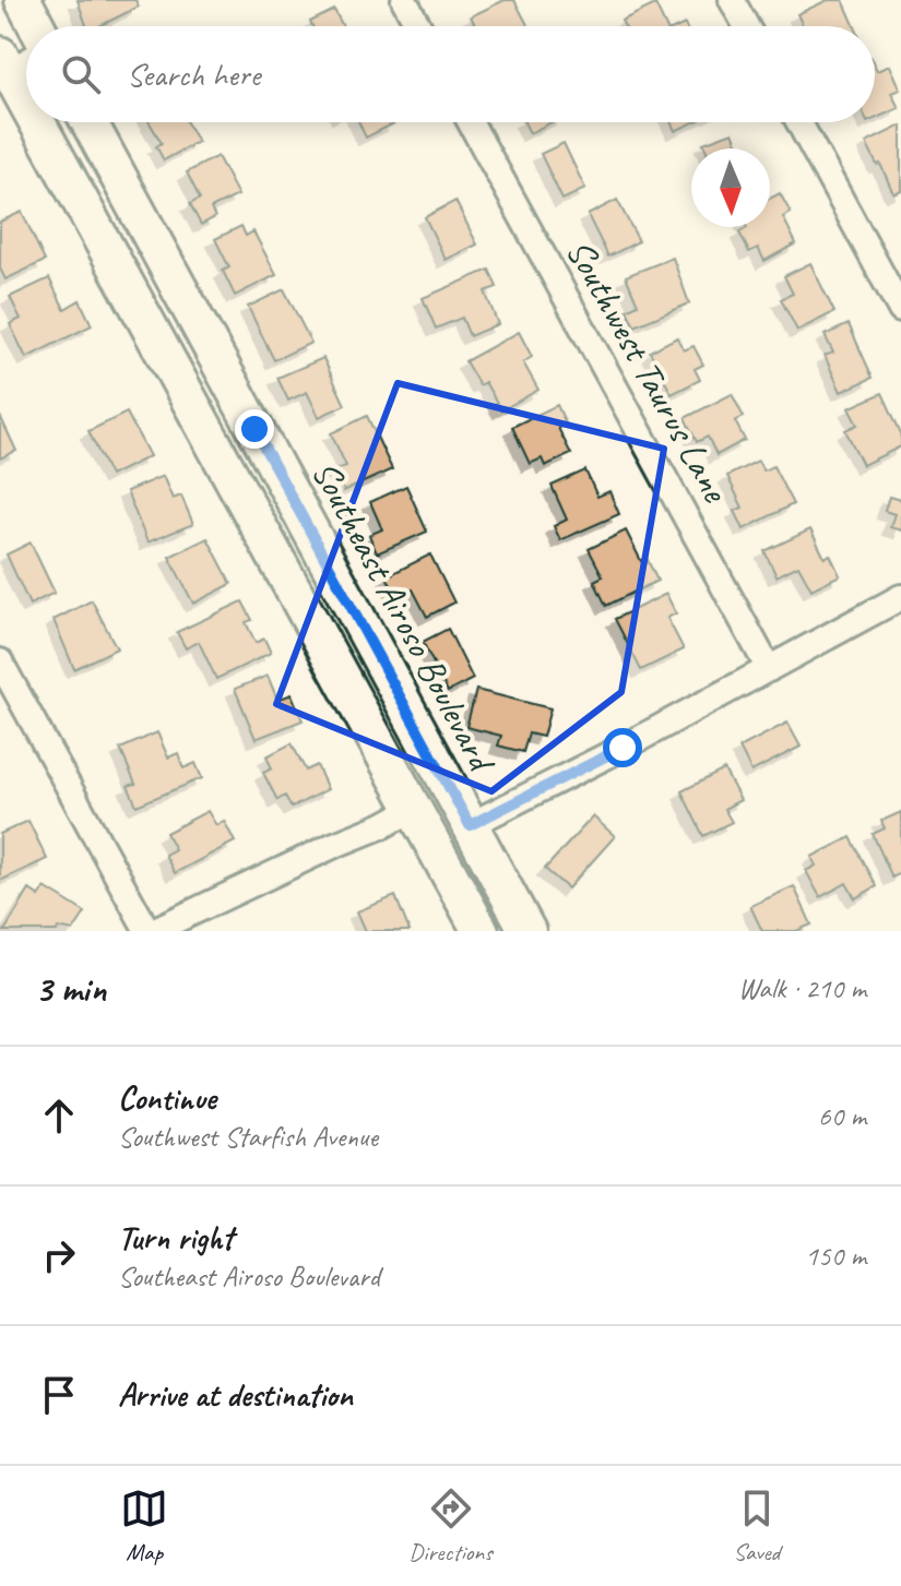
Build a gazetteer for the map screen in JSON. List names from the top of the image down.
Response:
{
  "streets": {
    "main road": ["Southeast Airoso Boulevard"],
    "street": ["Southwest Taurus Lane"]
  },
  "north": "bottom",
  "page": {
    "search": "Search here",
    "heading": ["3 min", "Walk · 210 m"],
    "list": [
      ["Continue", "Southwest Starfish Avenue", "60 m"],
      ["Turn right", "Southeast Airoso Boulevard", "150 m"],
      "Arrive at destination"
    ],
    "nav": ["Map", "Directions", "Saved"]
  }
}
